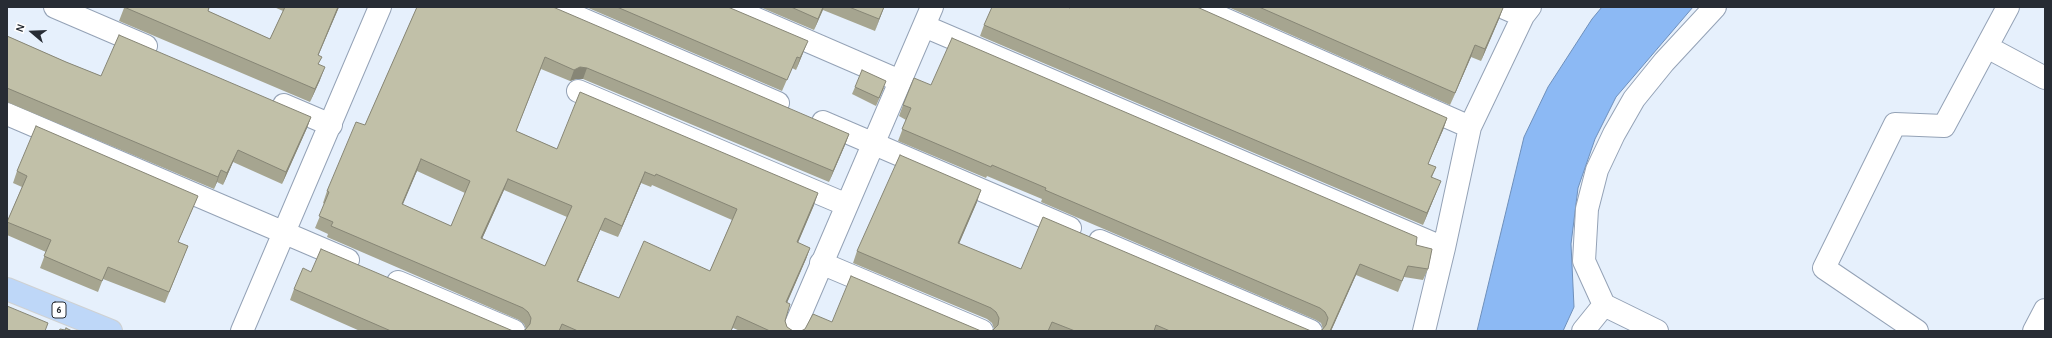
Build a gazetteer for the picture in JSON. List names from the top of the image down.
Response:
{
  "streets": {
    "main road": ["6"]
  },
  "north": "left"
}
